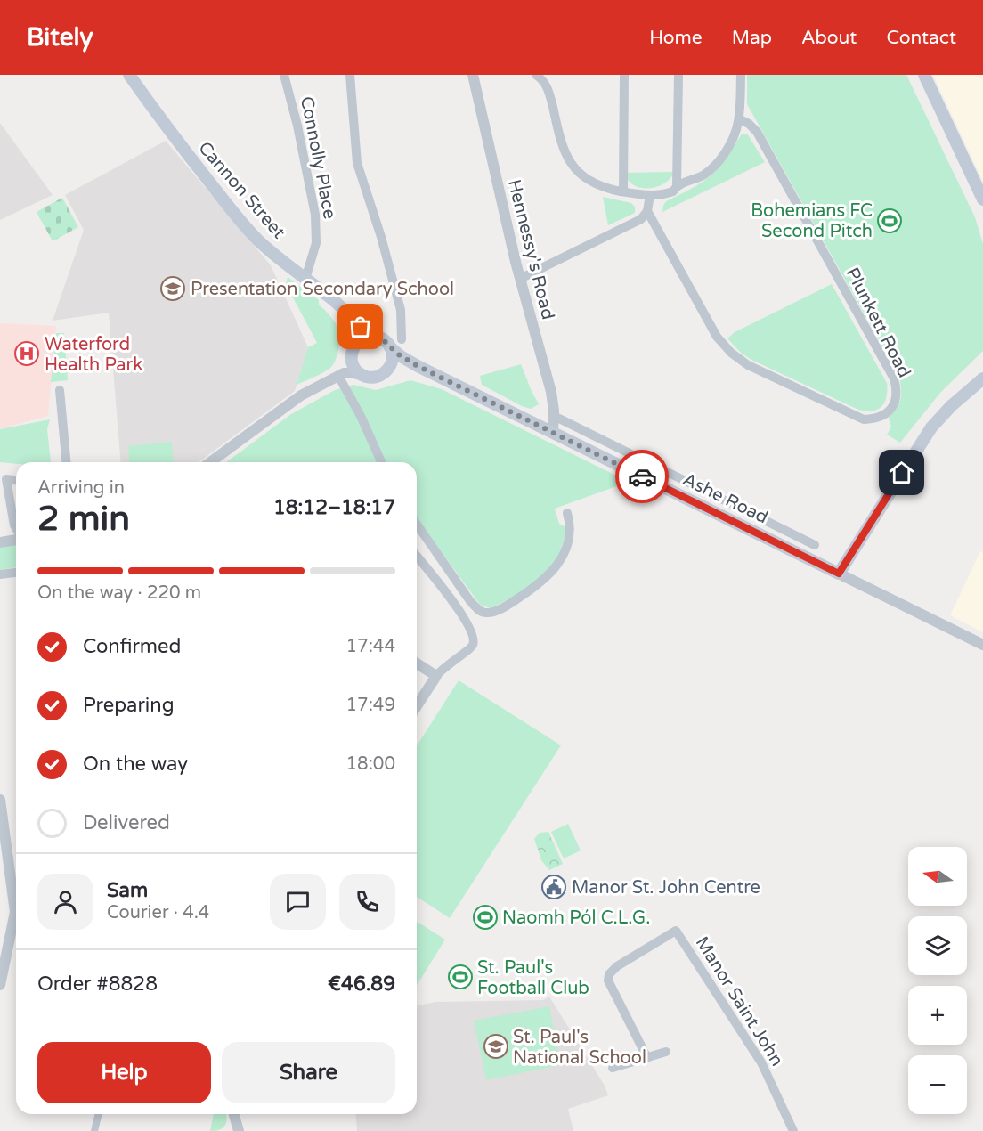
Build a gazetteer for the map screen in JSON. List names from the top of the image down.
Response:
{
  "streets": {
    "main road": ["Cannon Street", "Ashe Road"],
    "street": [
      "Connolly Place",
      "Hennessy's Road",
      "Plunkett Road",
      "Manor Saint John"
    ]
  },
  "crossings": [
    ["Connolly Place", "Cannon Street"],
    ["Cannon Street", "Ashe Road"],
    ["Hennessy's Road", "Ashe Road"]
  ],
  "places": {
    "sports": ["Bohemians FC Second Pitch", "Naomh Pól C.L.G.", "St. Paul's Football Club"],
    "school or university": ["Presentation Secondary School", "St. Paul's National School"],
    "hospital": ["Waterford Health Park"],
    "public building": ["Manor St. John Centre"]
  },
  "north": "left",
  "page": {
    "header": "Bitely",
    "nav": [
      "Home",
      "Map",
      "About",
      "Contact"
    ],
    "heading": ["2 min", "Arriving in", "18:12–18:17"],
    "panel": [
      "Sam",
      "Courier · 4.4",
      "Order #8828",
      "€46.89"
    ],
    "bar": "On the way · 220 m",
    "list": [
      ["Confirmed", "17:44"],
      ["Preparing", "17:49"],
      ["On the way", "18:00"],
      "Delivered"
    ],
    "map_buttons": ["+", "−"],
    "buttons": ["Help", "Share"]
  }
}
